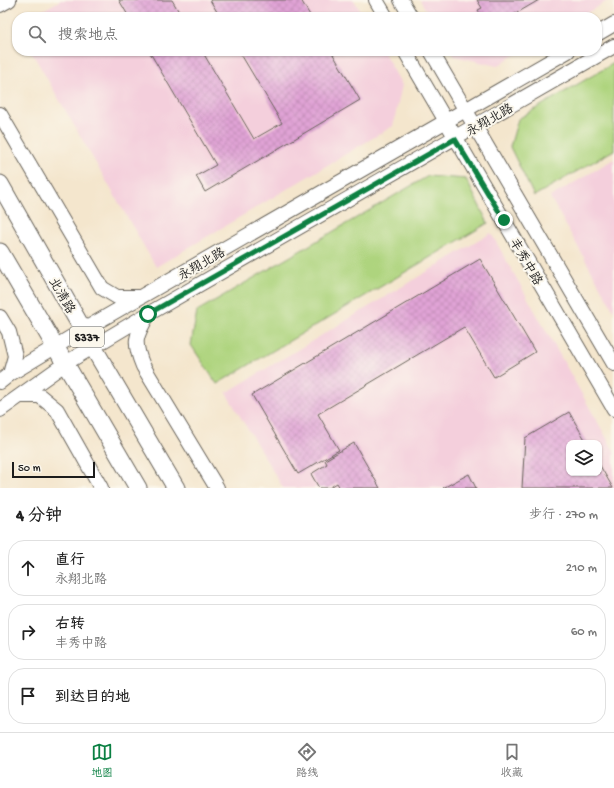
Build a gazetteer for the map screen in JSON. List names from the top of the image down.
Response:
{
  "streets": {
    "main road": ["北清路", "S337"],
    "street": ["永翔北路", "丰秀中路"]
  },
  "crossings": [
    ["永翔北路", "丰秀中路"],
    ["永翔北路", "北清路"],
    ["永翔北路", "S337"]
  ],
  "scale_bar": "50 m",
  "page": {
    "search": "搜索地点",
    "scale": "50 m",
    "heading": ["4 分钟", "步行 · 270 m"],
    "list": [
      ["直行", "永翔北路", "210 m"],
      ["右转", "丰秀中路", "60 m"],
      "到达目的地"
    ],
    "nav": ["地图", "路线", "收藏"]
  }
}
